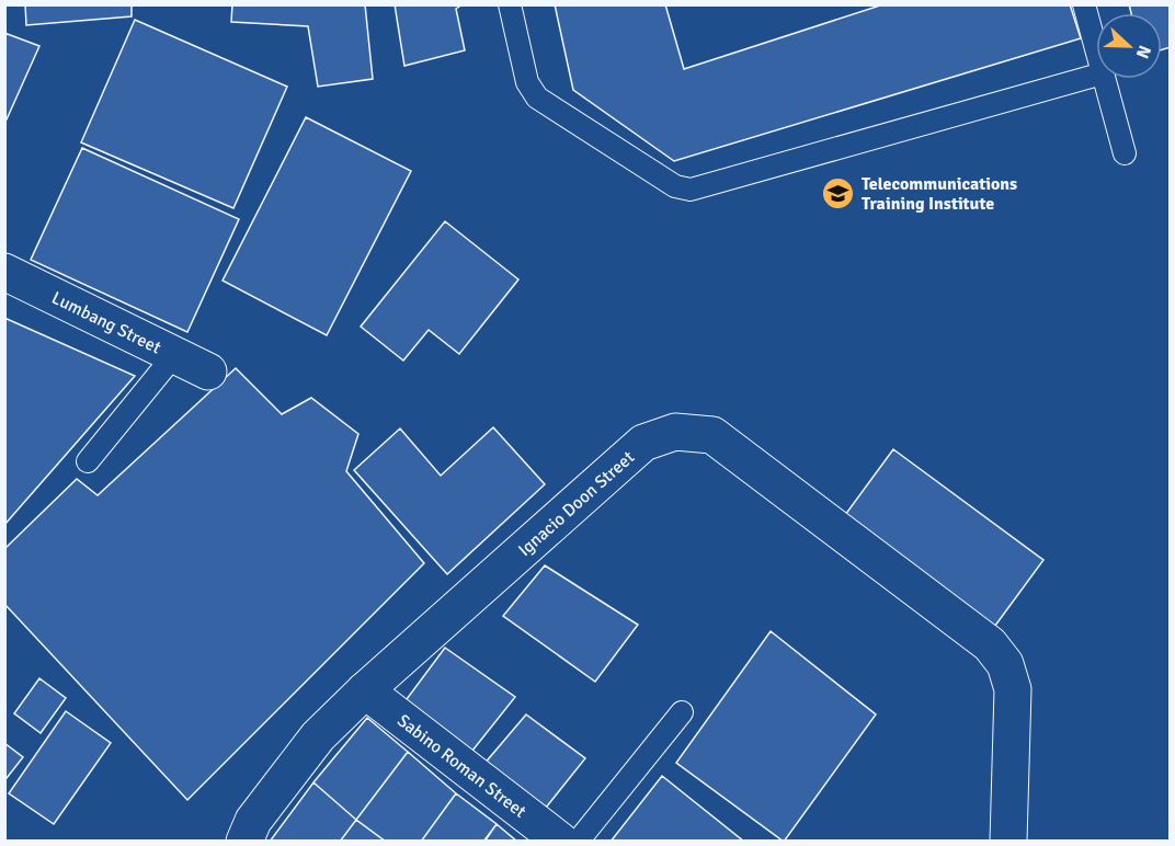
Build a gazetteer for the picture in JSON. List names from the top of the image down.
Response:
{
  "streets": {
    "street": ["Lumbang Street", "Ignacio Doon Street", "Sabino Roman Street"]
  },
  "crossings": [
    ["Ignacio Doon Street", "Sabino Roman Street"]
  ],
  "places": {
    "school or university": ["Telecommunications Training Institute"]
  },
  "north": "right"
}
